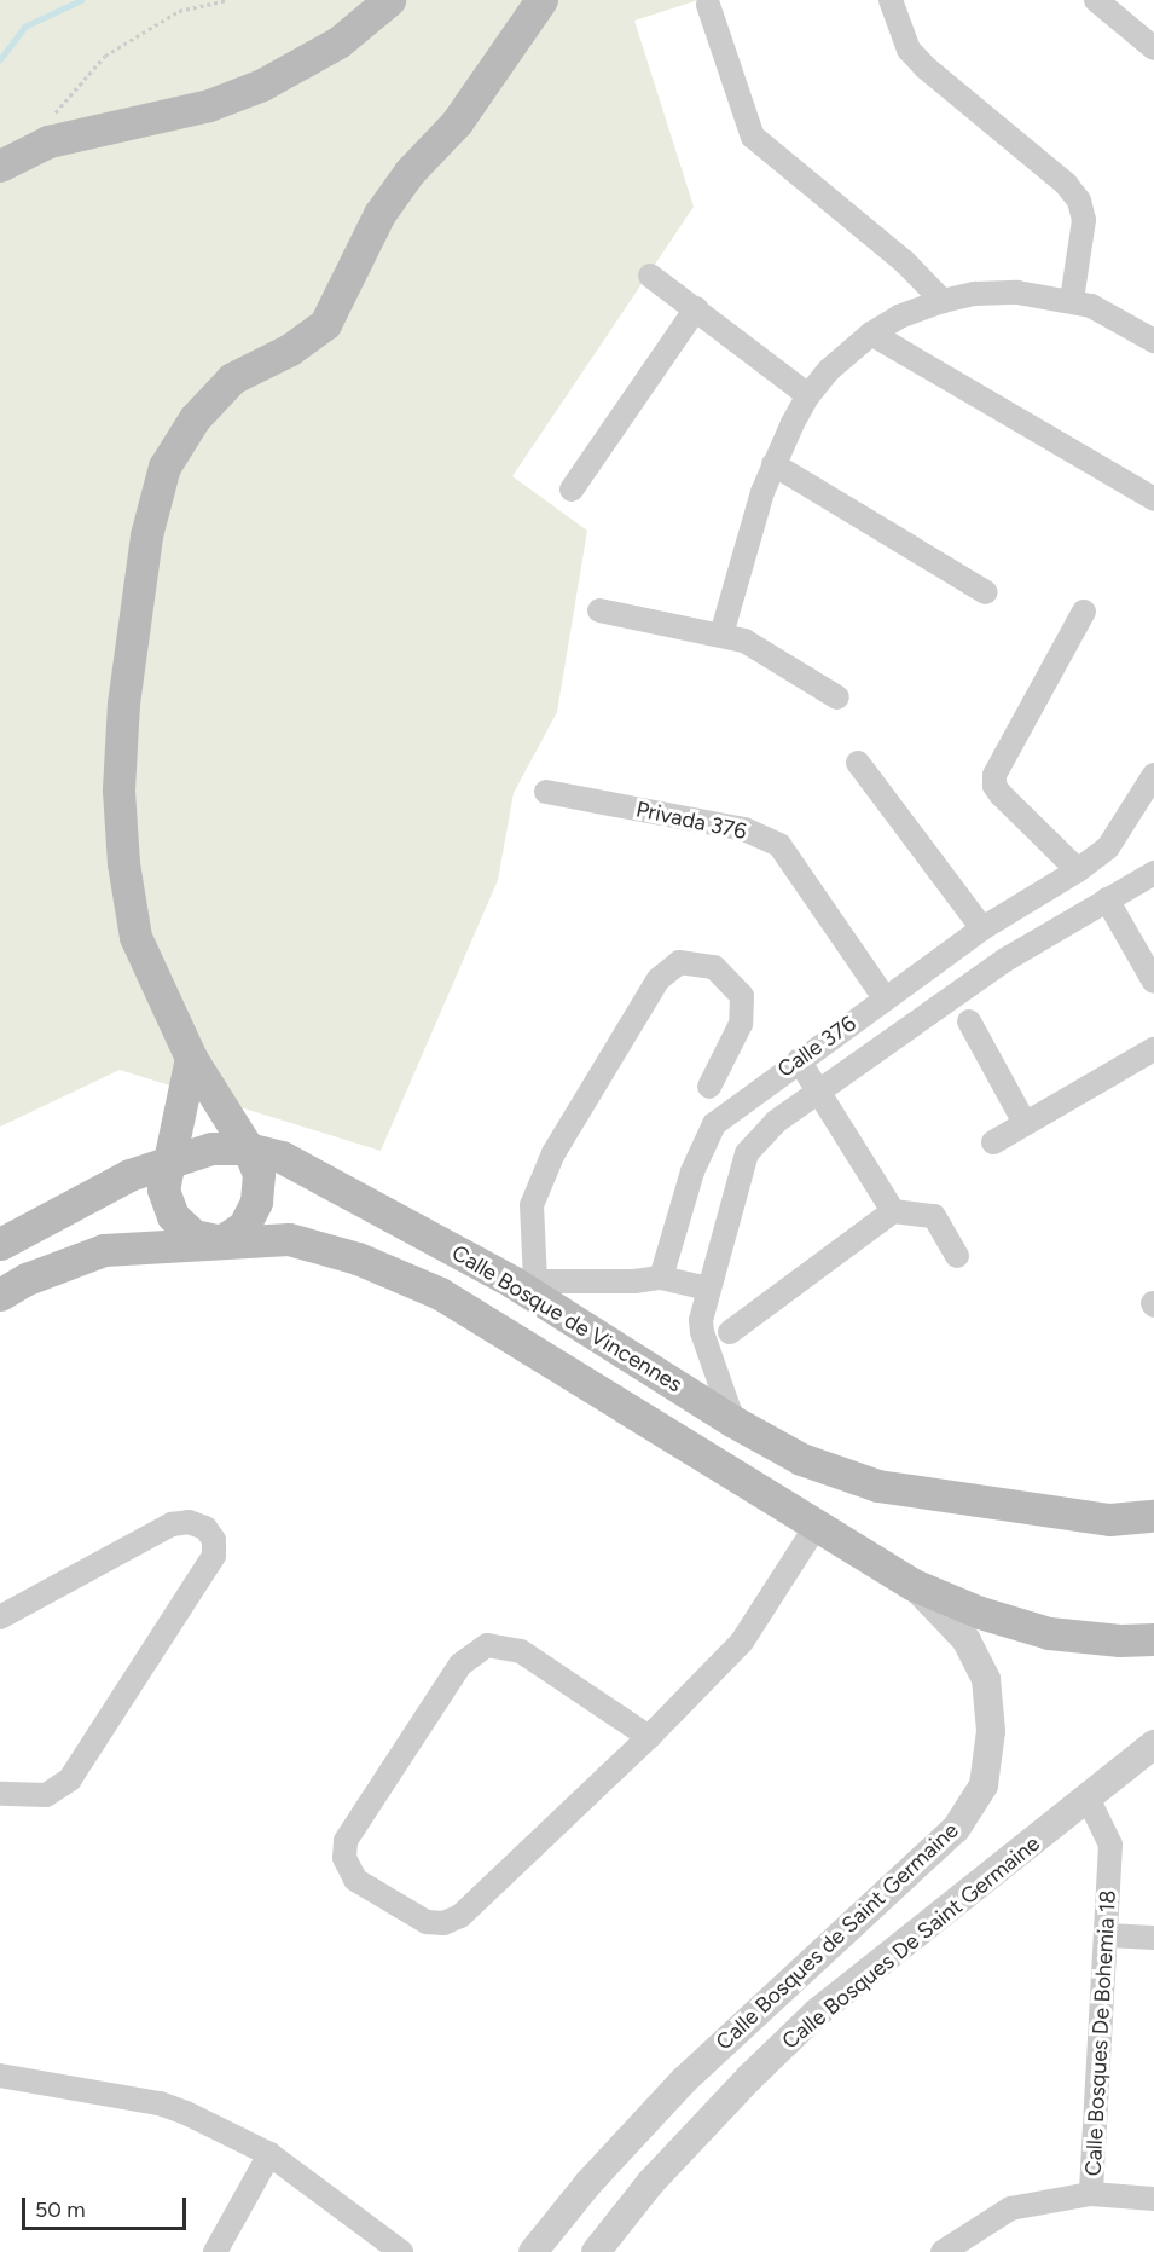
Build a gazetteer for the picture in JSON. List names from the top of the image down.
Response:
{
  "streets": {
    "main road": ["Calle Bosque de Vincennes"],
    "street": [
      "Privada 376",
      "Calle 376",
      "Calle Bosques de Saint Germaine",
      "Calle Bosques De Saint Germaine",
      "Calle Bosques De Bohemia 18"
    ]
  },
  "crossings": [
    ["Privada 376", "Calle 376"],
    ["Calle 376", "Calle Bosque de Vincennes"],
    ["Calle Bosque de Vincennes", "Calle Bosques de Saint Germaine"],
    ["Calle Bosques De Saint Germaine", "Calle Bosques De Bohemia 18"]
  ],
  "scale_bar": "50 m"
}
